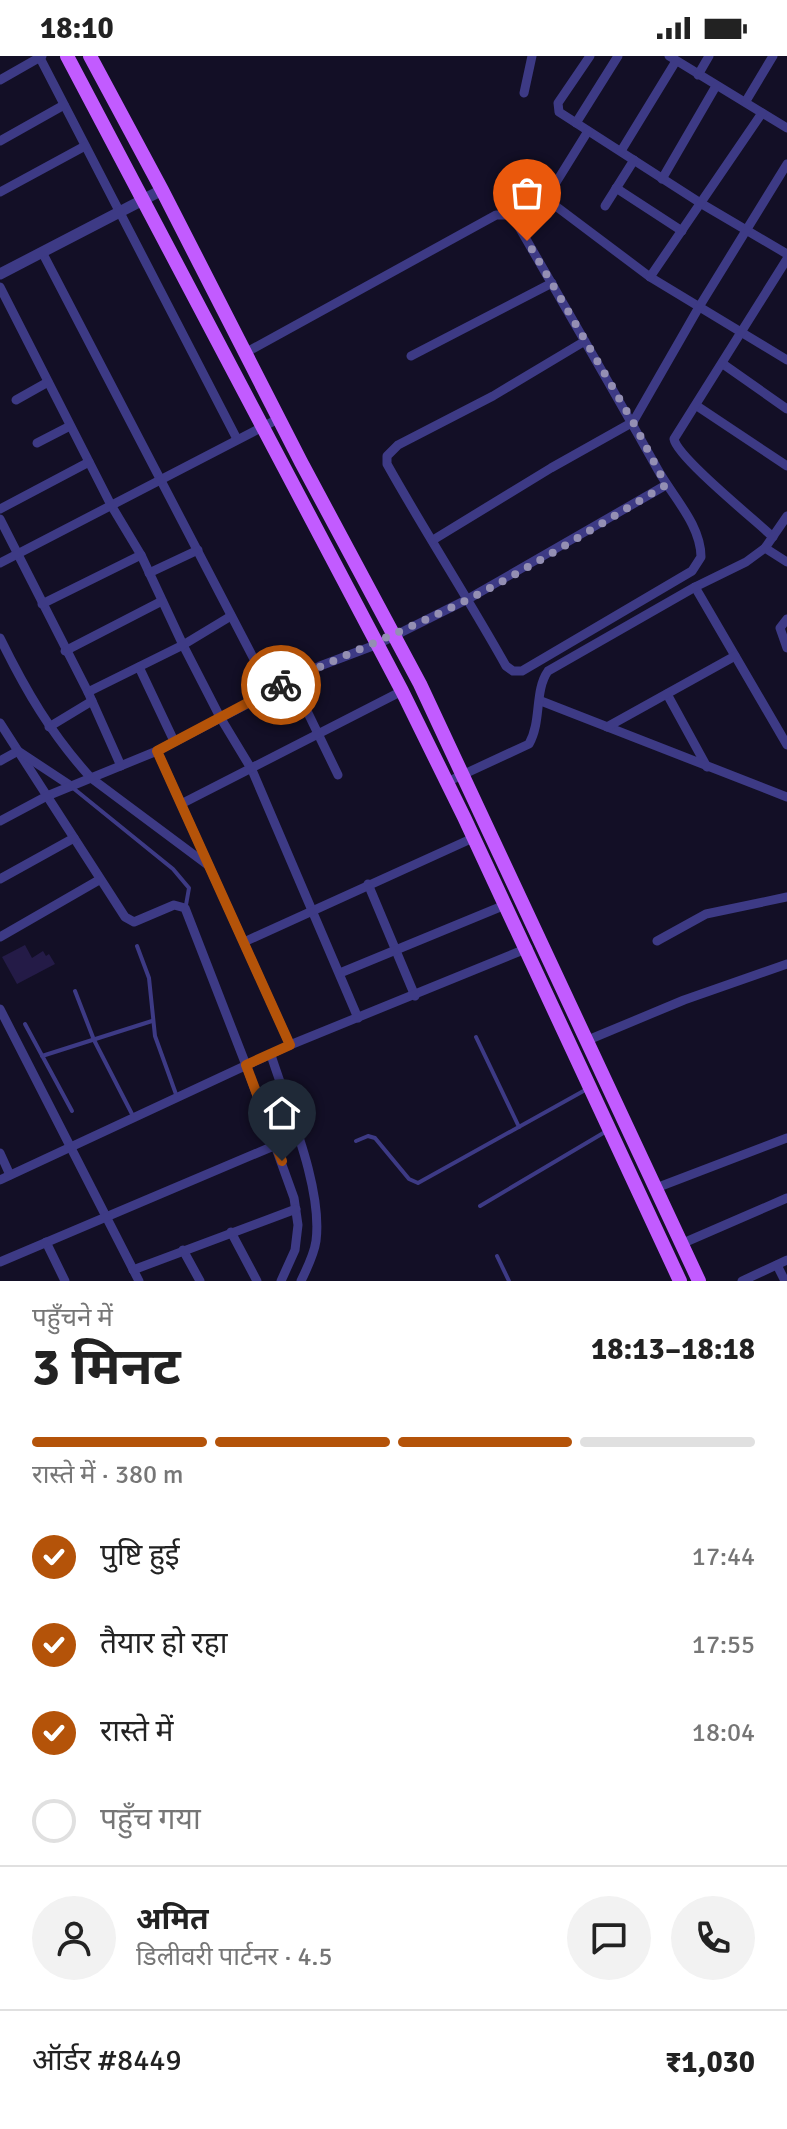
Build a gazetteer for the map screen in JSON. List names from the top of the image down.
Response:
{
  "page": {
    "status": "18:10",
    "heading": ["3 मिनट", "पहुँचने में", "18:13–18:18"],
    "panel": [
      "अमित",
      "डिलीवरी पार्टनर · 4.5",
      "ऑर्डर #8449",
      "₹1,030"
    ],
    "bar": "रास्ते में · 380 m",
    "list": [
      ["पुष्टि हुई", "17:44"],
      ["तैयार हो रहा", "17:55"],
      ["रास्ते में", "18:04"],
      "पहुँच गया"
    ]
  }
}
